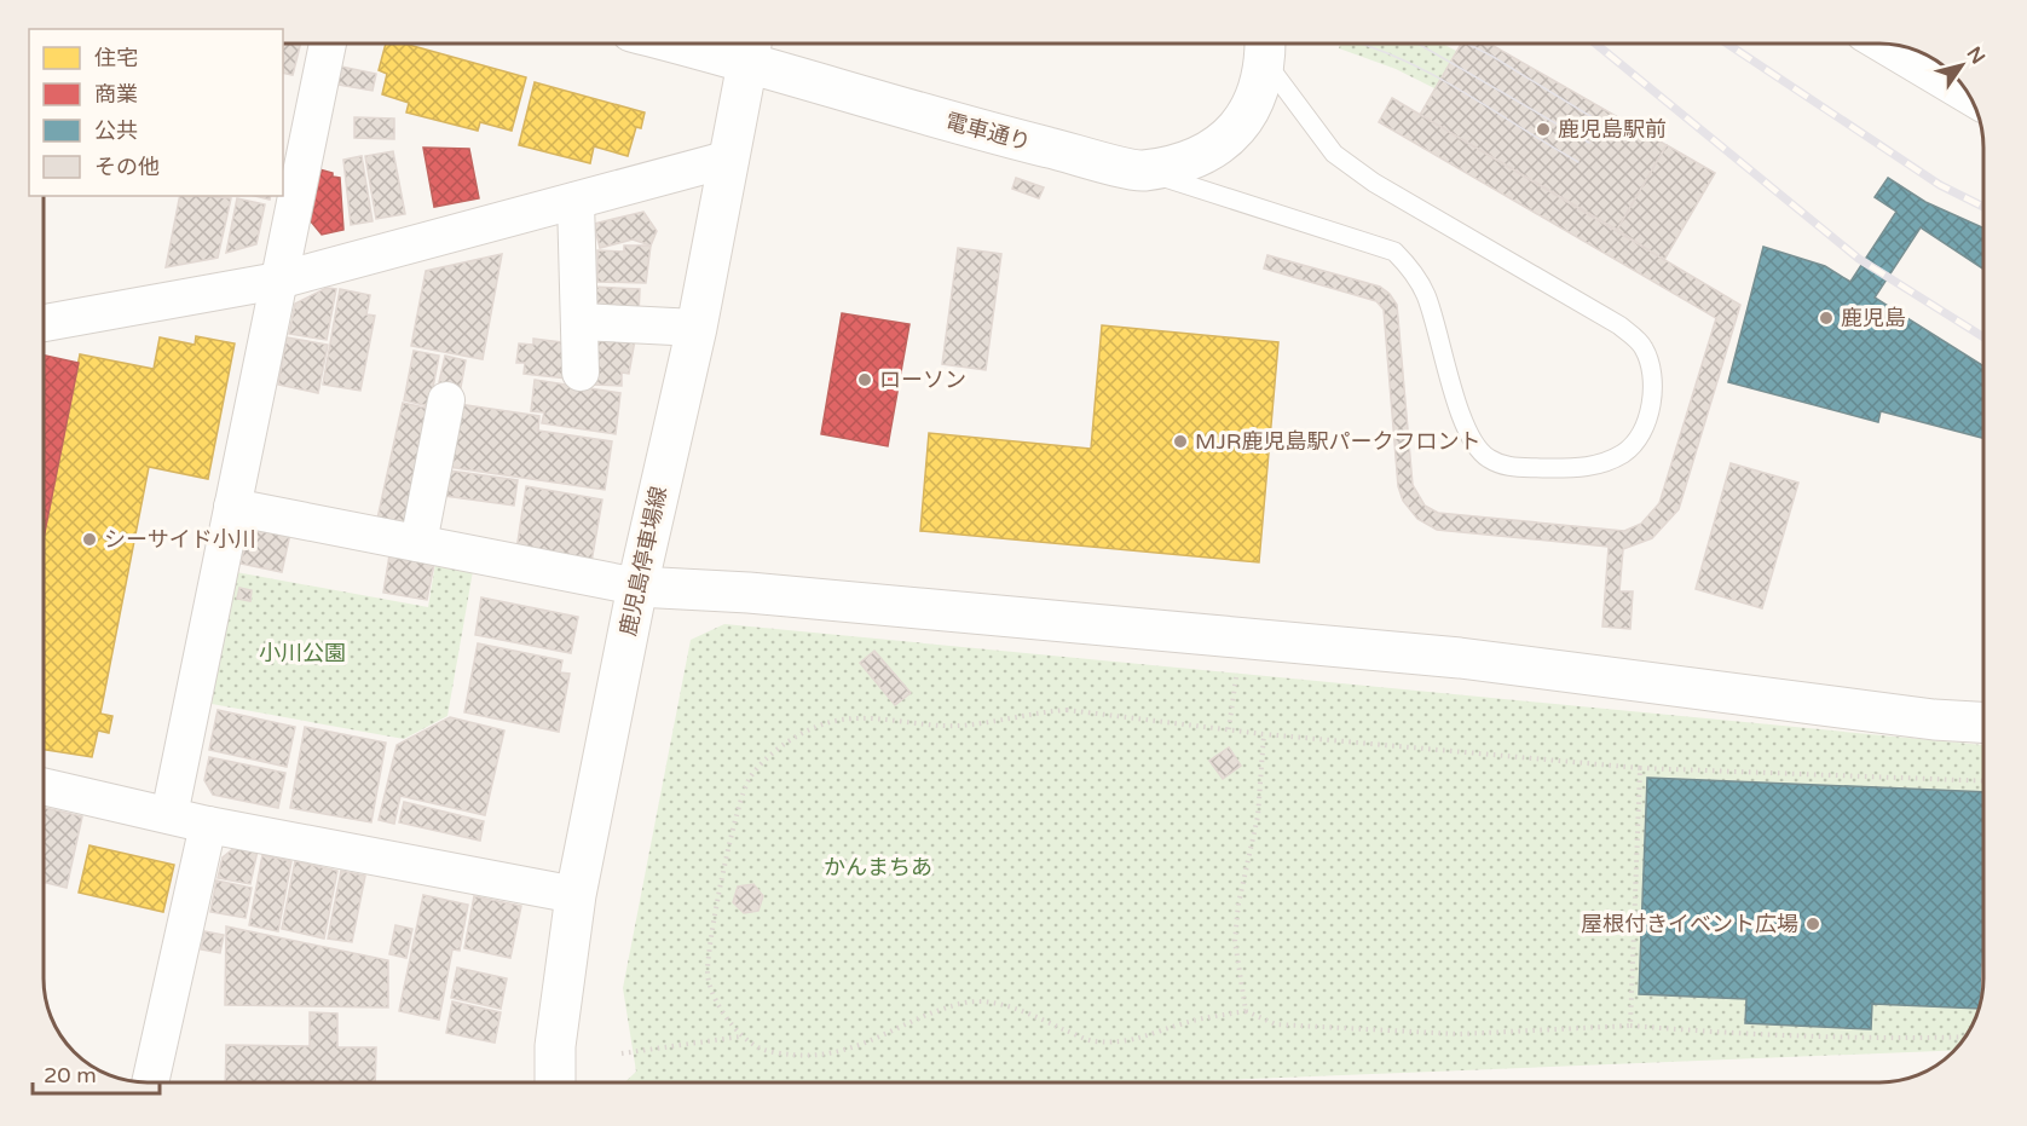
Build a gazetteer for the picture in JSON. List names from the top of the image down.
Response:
{
  "streets": {
    "street": ["電車通り", "鹿児島停車場線"]
  },
  "crossings": [
    ["電車通り", "鹿児島停車場線"]
  ],
  "parks": ["小川公園", "かんまちあ"],
  "places": [
    "鹿児島駅前",
    "鹿児島",
    "ローソン",
    "MJR鹿児島駅パークフロント",
    "シーサイド小川",
    "屋根付きイベント広場"
  ],
  "legend": [
    "住宅",
    "商業",
    "公共",
    "その他"
  ],
  "scale_bar": "20 m",
  "north": "top right"
}
